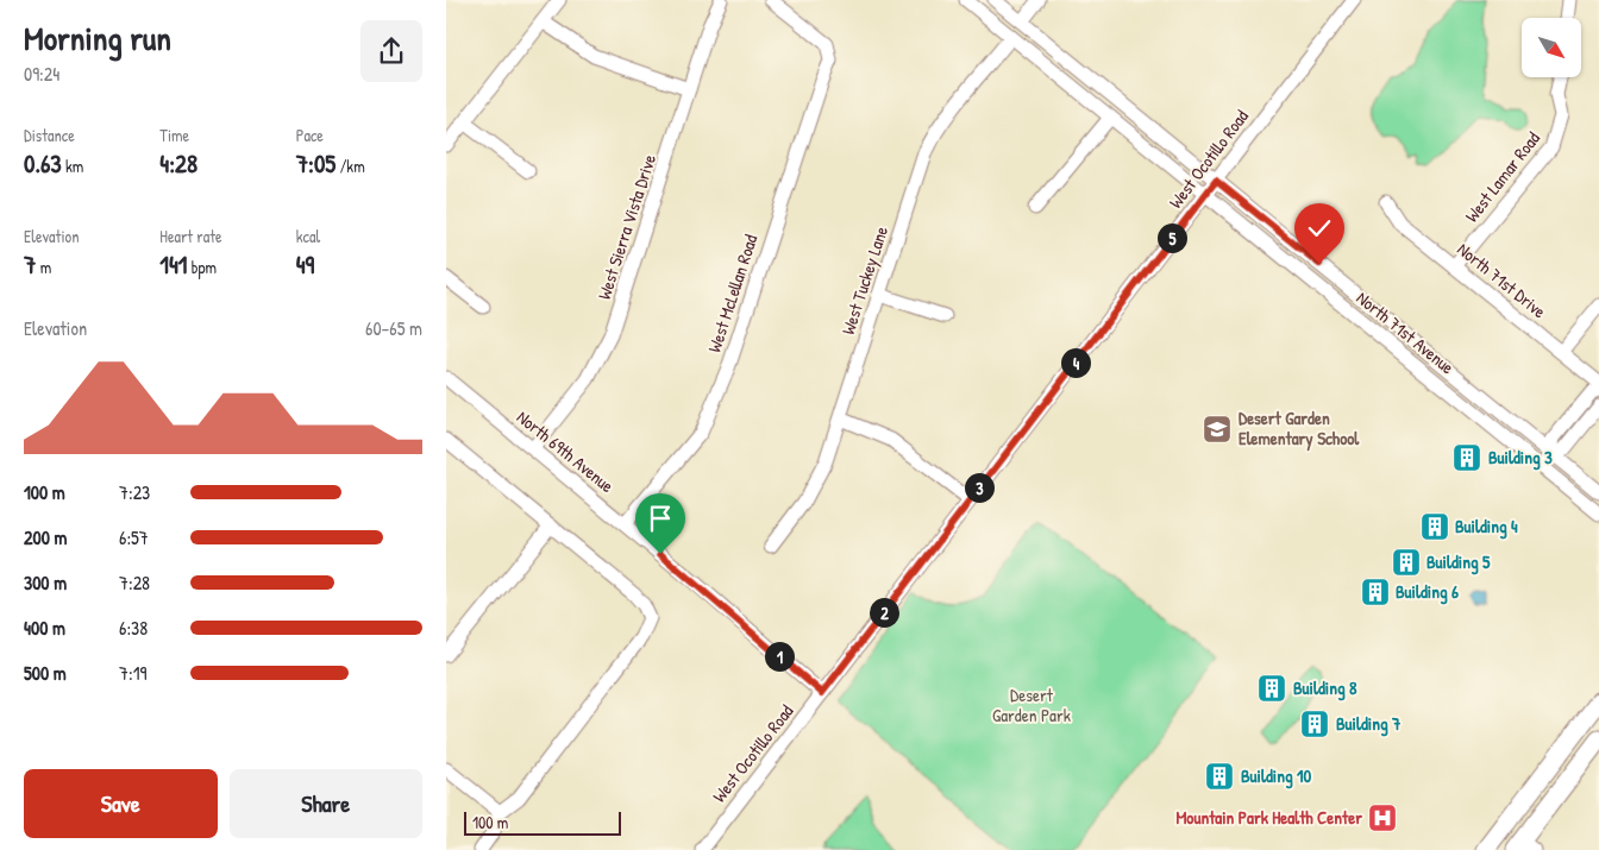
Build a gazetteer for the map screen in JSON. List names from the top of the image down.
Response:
{
  "streets": {
    "street": [
      "West Ocotillo Road",
      "West Lamar Road",
      "West Sierra Vista Drive",
      "West Tuckey Lane",
      "North 71st Drive",
      "West McLellan Road",
      "North 71st Avenue",
      "North 69th Avenue"
    ]
  },
  "crossings": [
    ["West Ocotillo Road", "North 71st Avenue"],
    ["West Ocotillo Road", "North 69th Avenue"],
    ["West Lamar Road", "North 71st Drive"],
    ["West Sierra Vista Drive", "North 69th Avenue"],
    ["West Tuckey Lane", "North 71st Avenue"],
    ["West McLellan Road", "North 69th Avenue"]
  ],
  "parks": ["Desert Garden Park"],
  "places": {
    "school or university": ["Desert Garden Elementary School"],
    "building": [
      "Building 3",
      "Building 4",
      "Building 5",
      "Building 6",
      "Building 8",
      "Building 7",
      "Building 10"
    ],
    "hospital": ["Mountain Park Health Center"]
  },
  "scale_bar": "100 m",
  "north": "bottom right",
  "page": {
    "heading": ["Morning run", "09:24"],
    "stats": [
      ["Distance", "0.63 km"],
      ["Time", "4:28"],
      ["Pace", "7:05 /km"],
      ["Elevation", "7 m"],
      ["Heart rate", "141 bpm"],
      ["kcal", "49"]
    ],
    "pins": [
      "5",
      "4",
      "3",
      "2",
      "1"
    ],
    "chart": ["Elevation", "60–65 m"],
    "list": [
      {
        "name": "100 m",
        "note": "7:23"
      },
      {
        "name": "200 m",
        "note": "6:57"
      },
      {
        "name": "300 m",
        "note": "7:28"
      },
      {
        "name": "400 m",
        "note": "6:38"
      },
      {
        "name": "500 m",
        "note": "7:19"
      }
    ],
    "buttons": ["Save", "Share"],
    "scale": "100 m"
  }
}
